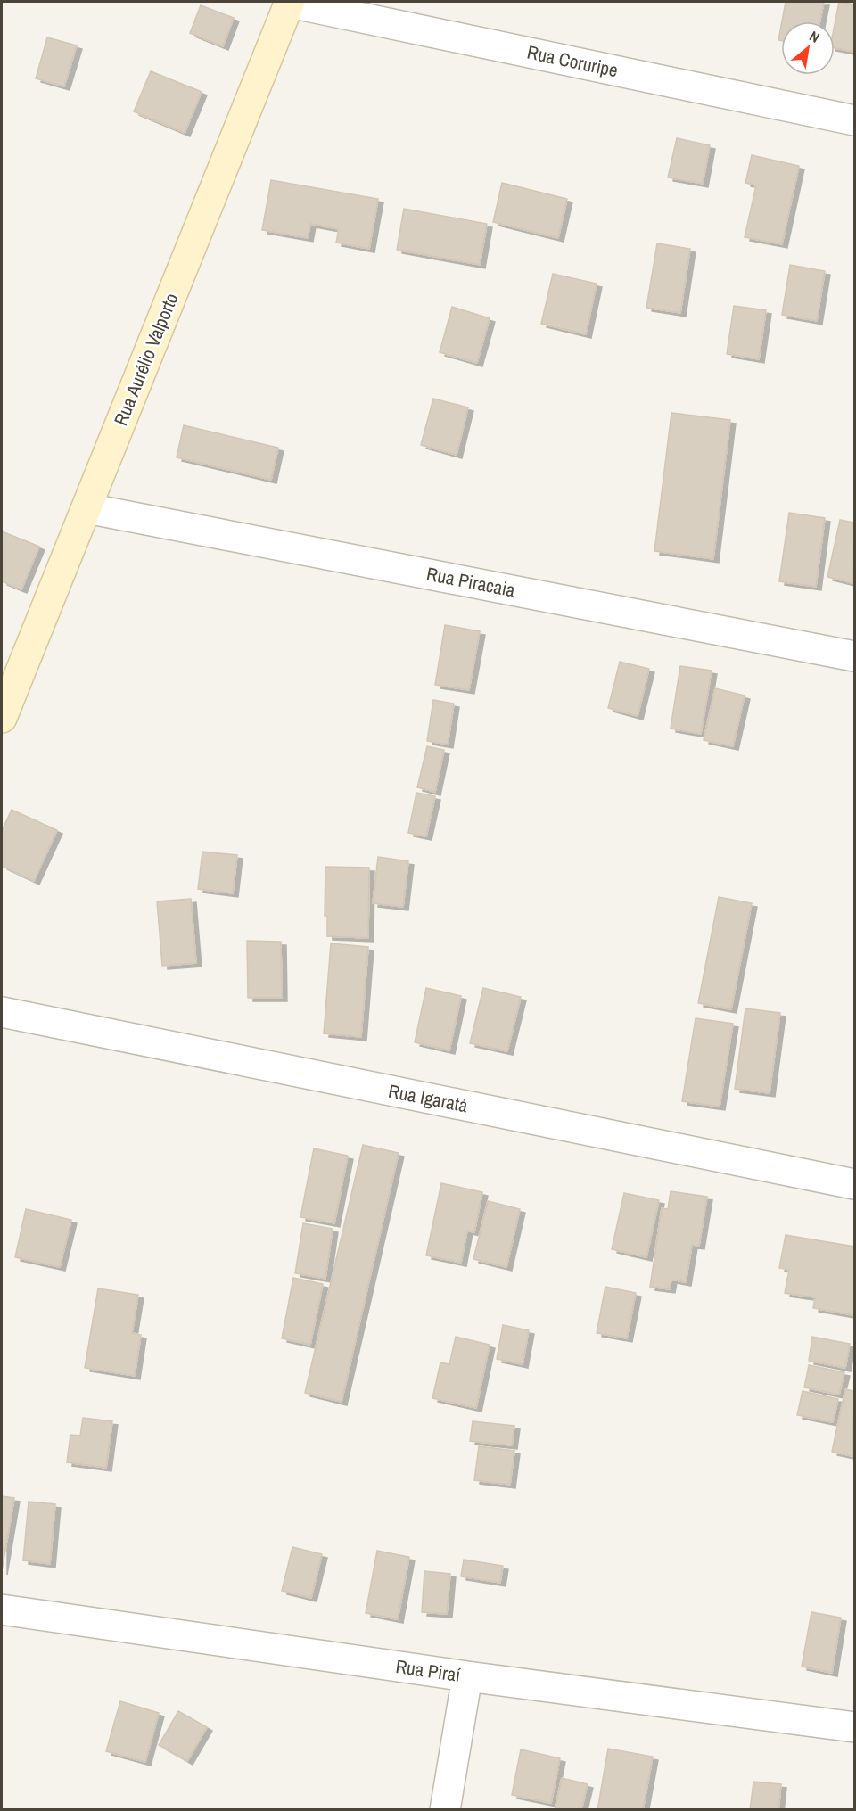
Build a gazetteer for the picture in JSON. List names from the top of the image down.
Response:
{
  "streets": {
    "main road": ["Rua Aurélio Valporto"],
    "street": [
      "Rua Coruripe",
      "Rua Piracaia",
      "Rua Igaratá",
      "Rua Piraí"
    ]
  },
  "crossings": [
    ["Rua Coruripe", "Rua Aurélio Valporto"],
    ["Rua Aurélio Valporto", "Rua Piracaia"]
  ],
  "north": "top right"
}
